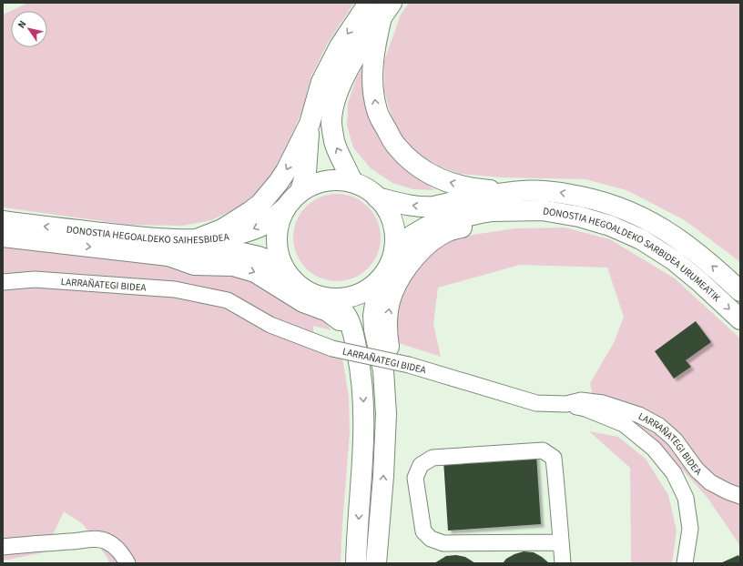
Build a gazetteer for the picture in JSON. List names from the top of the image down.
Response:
{
  "streets": {
    "main road": ["DONOSTIA HEGOALDEKO SAIHESBIDEA", "DONOSTIA HEGOALDEKO SARBIDEA URUMEATIK"],
    "street": ["LARRAÑATEGI BIDEA"]
  },
  "north": "top left"
}
